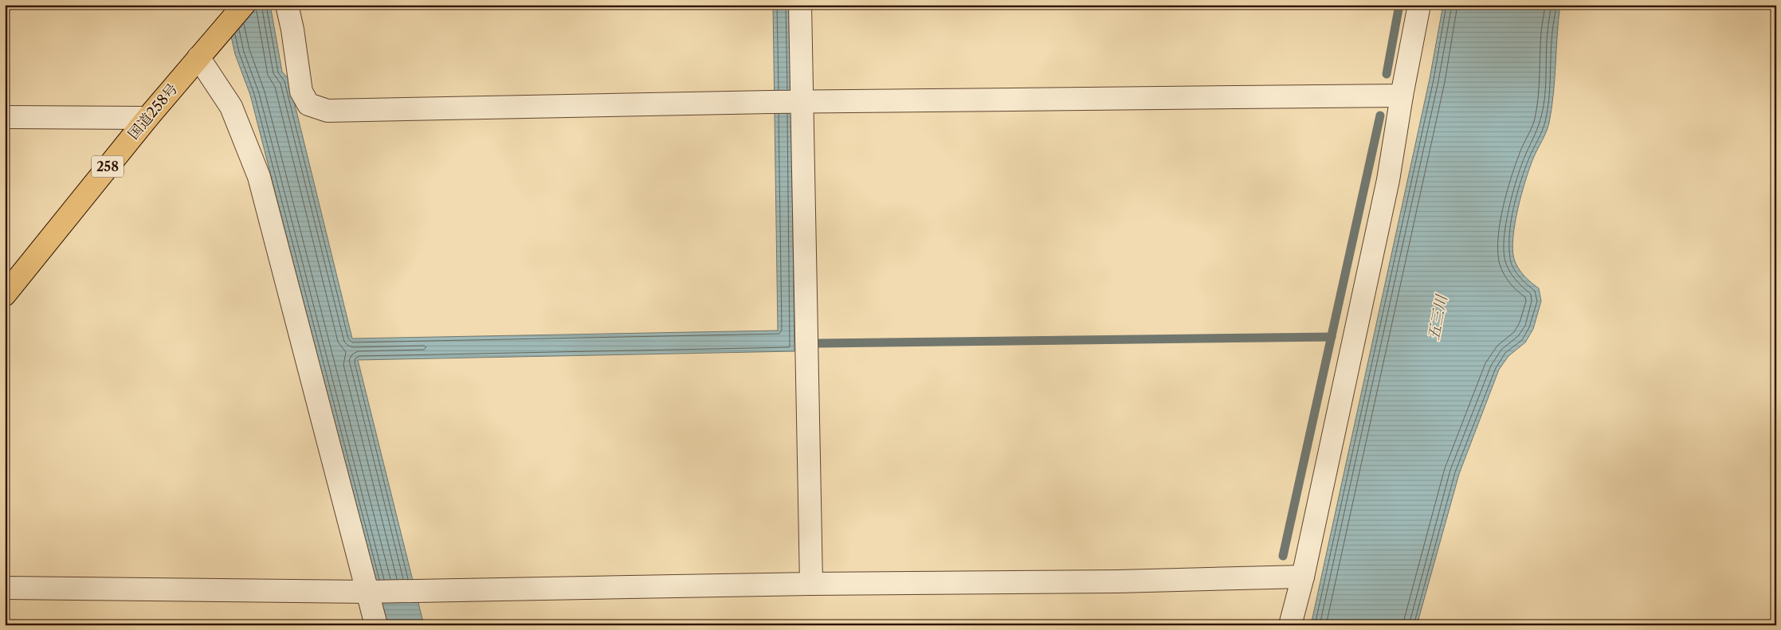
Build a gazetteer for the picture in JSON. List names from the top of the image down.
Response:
{
  "streets": {
    "highway": ["国道258号", "258"]
  },
  "water": ["五三川"]
}
